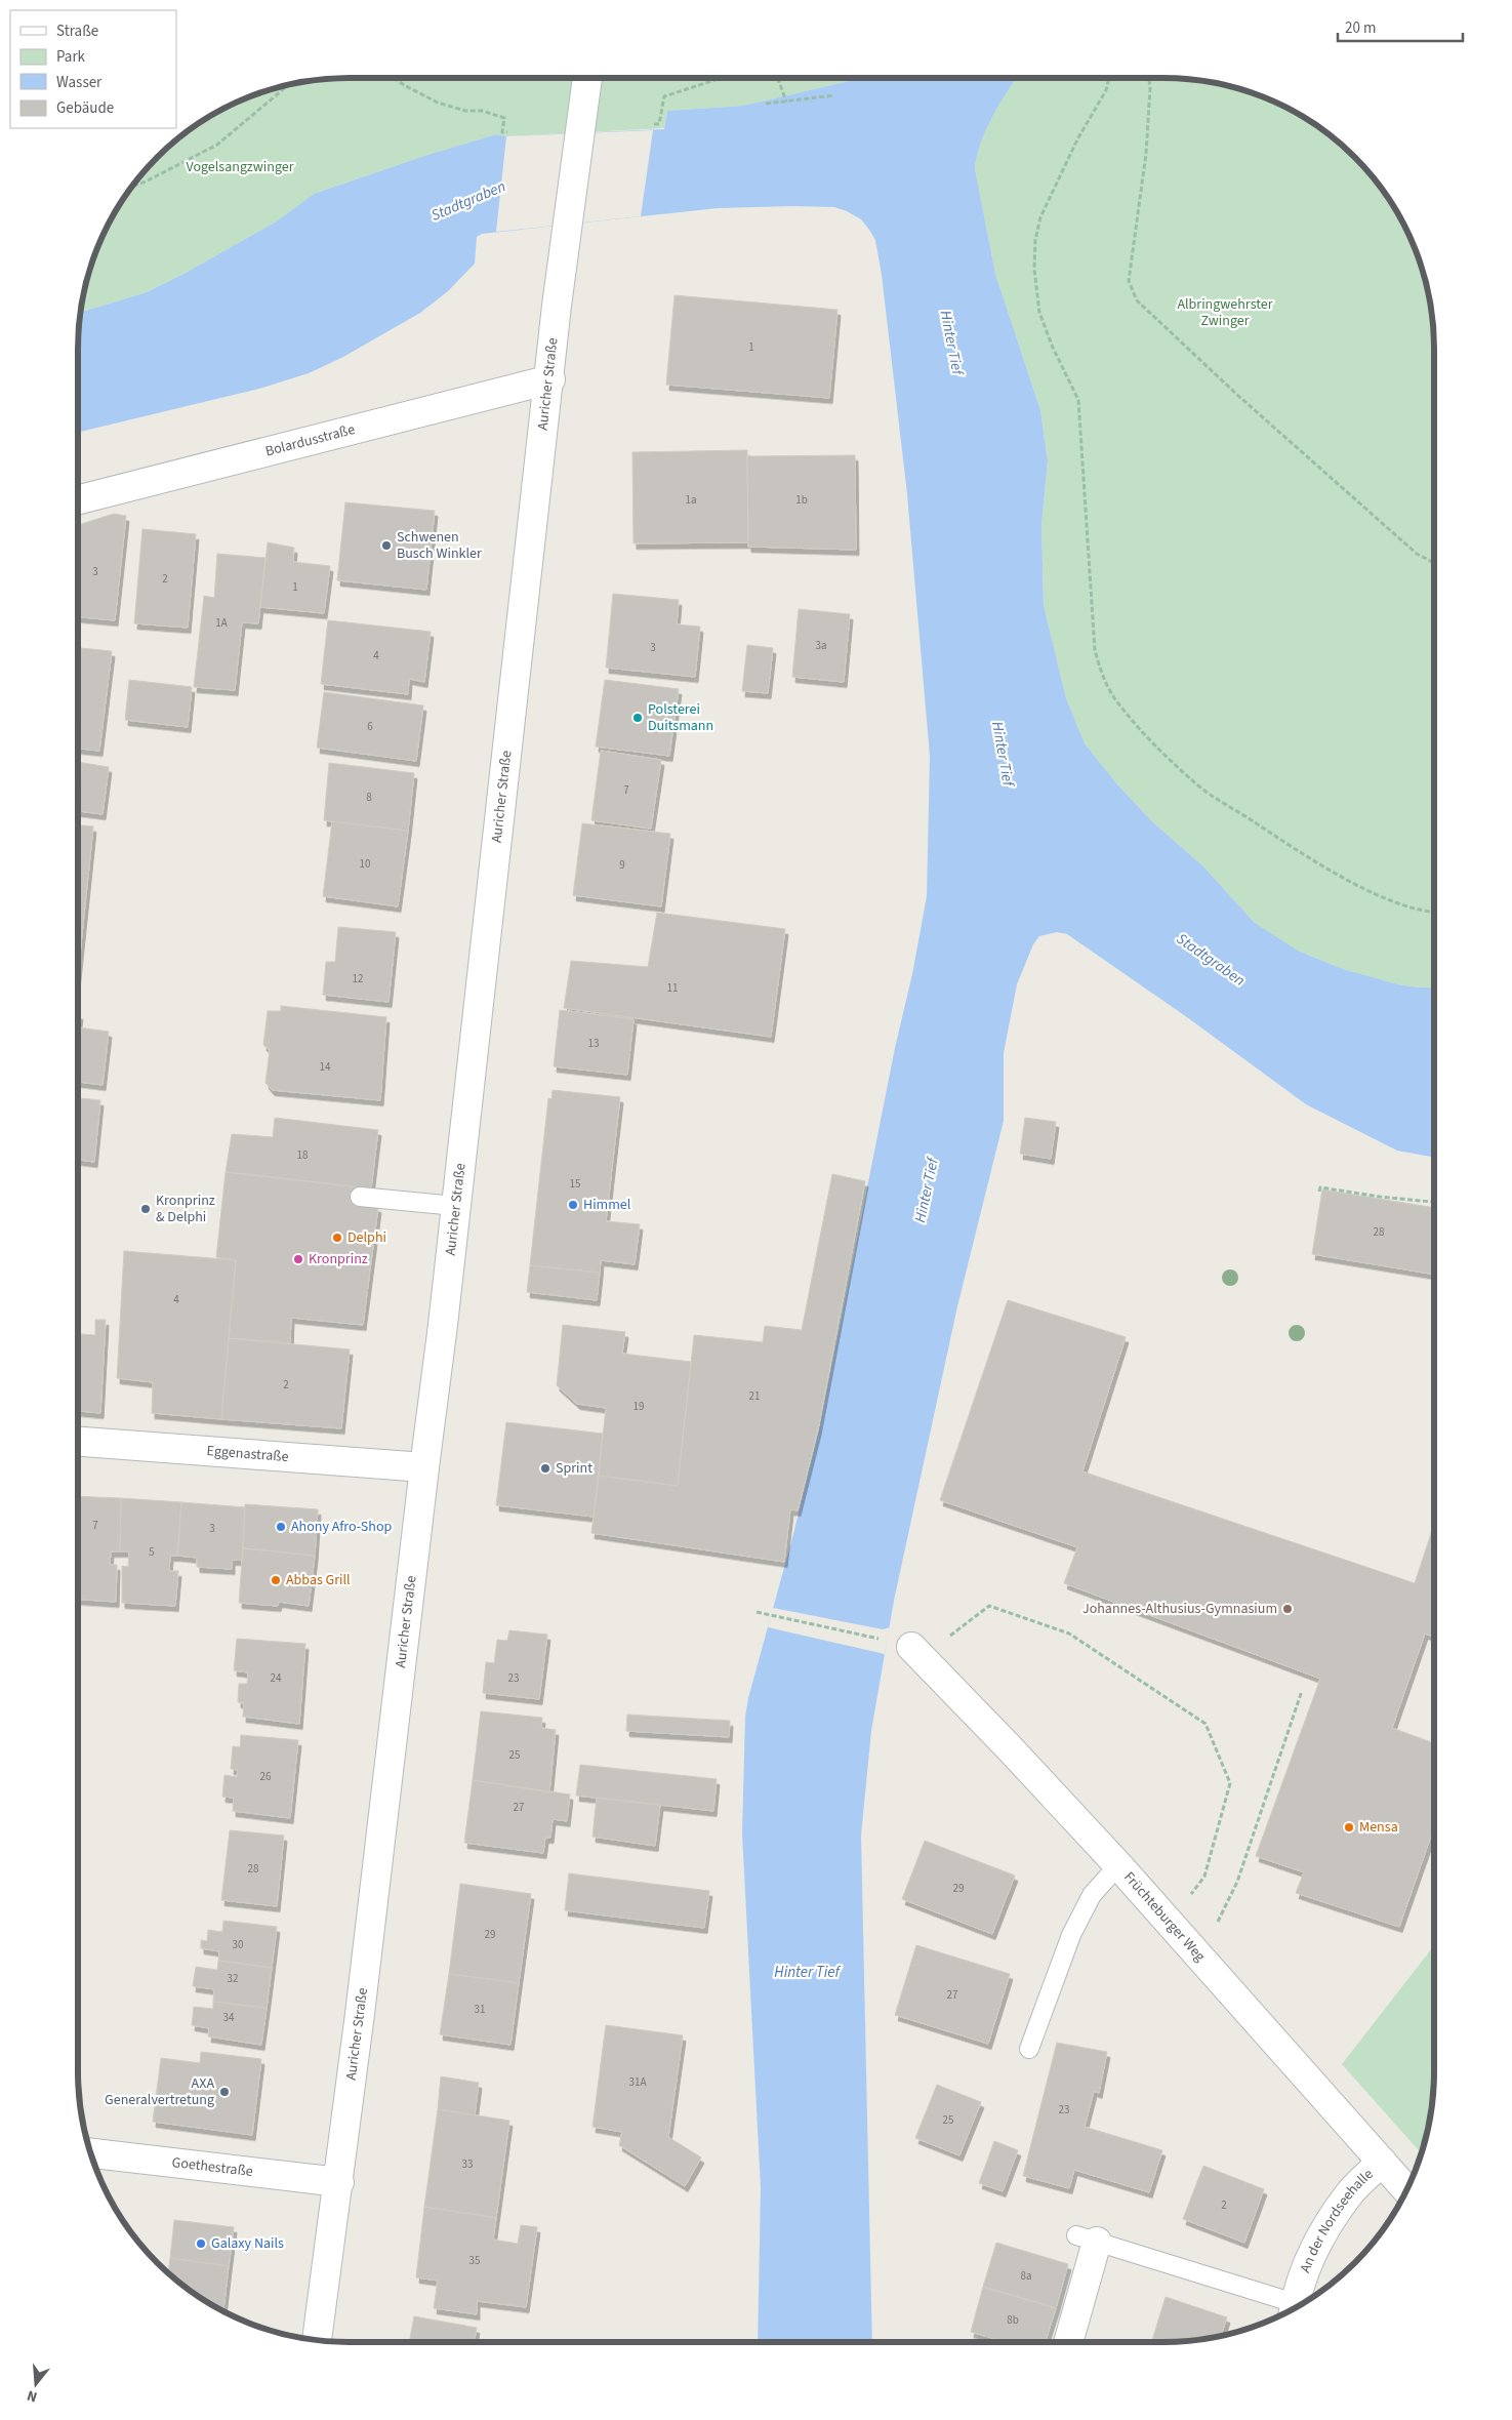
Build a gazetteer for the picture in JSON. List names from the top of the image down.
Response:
{
  "streets": {
    "street": [
      "Auricher Straße",
      "Bolardusstraße",
      "Eggenastraße",
      "Früchteburger Weg",
      "Goethestraße",
      "An der Nordseehalle"
    ]
  },
  "crossings": [
    ["Auricher Straße", "Bolardusstraße"],
    ["Auricher Straße", "Eggenastraße"],
    ["Auricher Straße", "Goethestraße"],
    ["Früchteburger Weg", "An der Nordseehalle"]
  ],
  "water": ["Stadtgraben", "Hinter Tief"],
  "parks": ["Vogelsangzwinger", "Albringwehrster Zwinger"],
  "places": [
    "Schwenen Busch Winkler",
    "Polsterei Duitsmann",
    "Himmel",
    "Kronprinz & Delphi",
    "Delphi",
    "Kronprinz",
    "Sprint",
    "Ahony Afro-Shop",
    "Abbas Grill",
    "Johannes-Althusius-Gymnasium",
    "Mensa",
    "AXA Generalvertretung",
    "Galaxy Nails"
  ],
  "house_numbers": [
    "1",
    "1a",
    "1b",
    "3",
    "2",
    "1",
    "1A",
    "3a",
    "3",
    "4",
    "6",
    "7",
    "8",
    "10",
    "9",
    "12",
    "11",
    "13",
    "14",
    "18",
    "15",
    "28",
    "4",
    "2",
    "21",
    "19",
    "7",
    "3",
    "5",
    "24",
    "23",
    "25",
    "26",
    "27",
    "28",
    "29",
    "29",
    "30",
    "32",
    "27",
    "31",
    "34",
    "31A",
    "23",
    "25",
    "33",
    "2",
    "35",
    "8a",
    "8b"
  ],
  "legend": [
    "Straße",
    "Park",
    "Wasser",
    "Gebäude"
  ],
  "scale_bar": "20 m",
  "north": "bottom"
}
